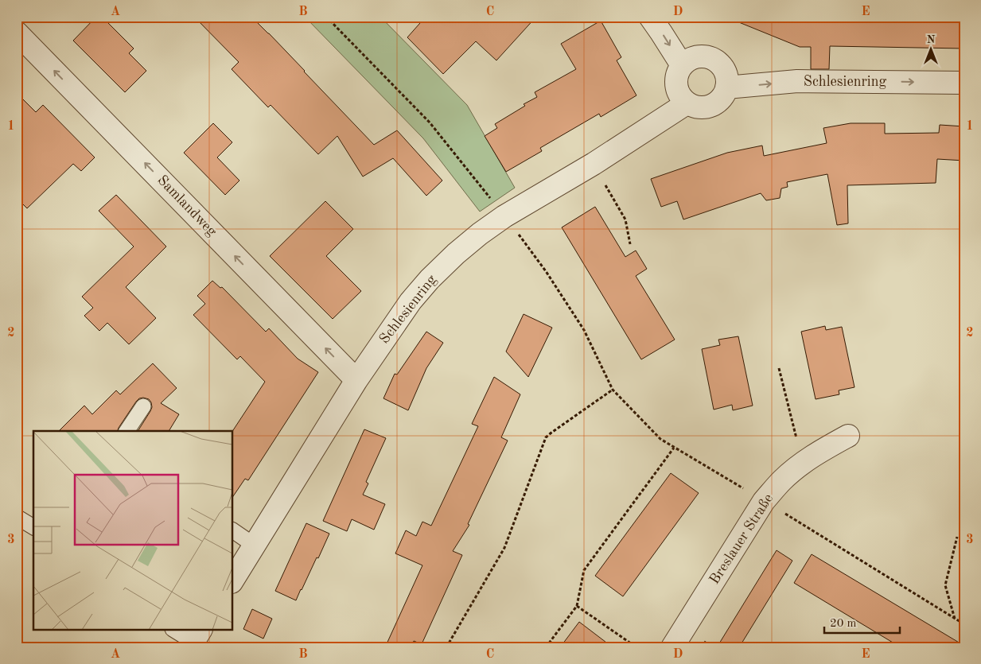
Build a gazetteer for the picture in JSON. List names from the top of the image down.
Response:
{
  "streets": {
    "street": ["Schlesienring", "Samlandweg", "Breslauer Straße"]
  },
  "crossings": [
    ["Schlesienring", "Samlandweg"]
  ],
  "one_way": ["Samlandweg"],
  "scale_bar": "20 m",
  "north": "top",
  "grid": {
    "columns": [
      "A",
      "B",
      "C",
      "D",
      "E"
    ],
    "rows": ["1", "2", "3"]
  }
}
